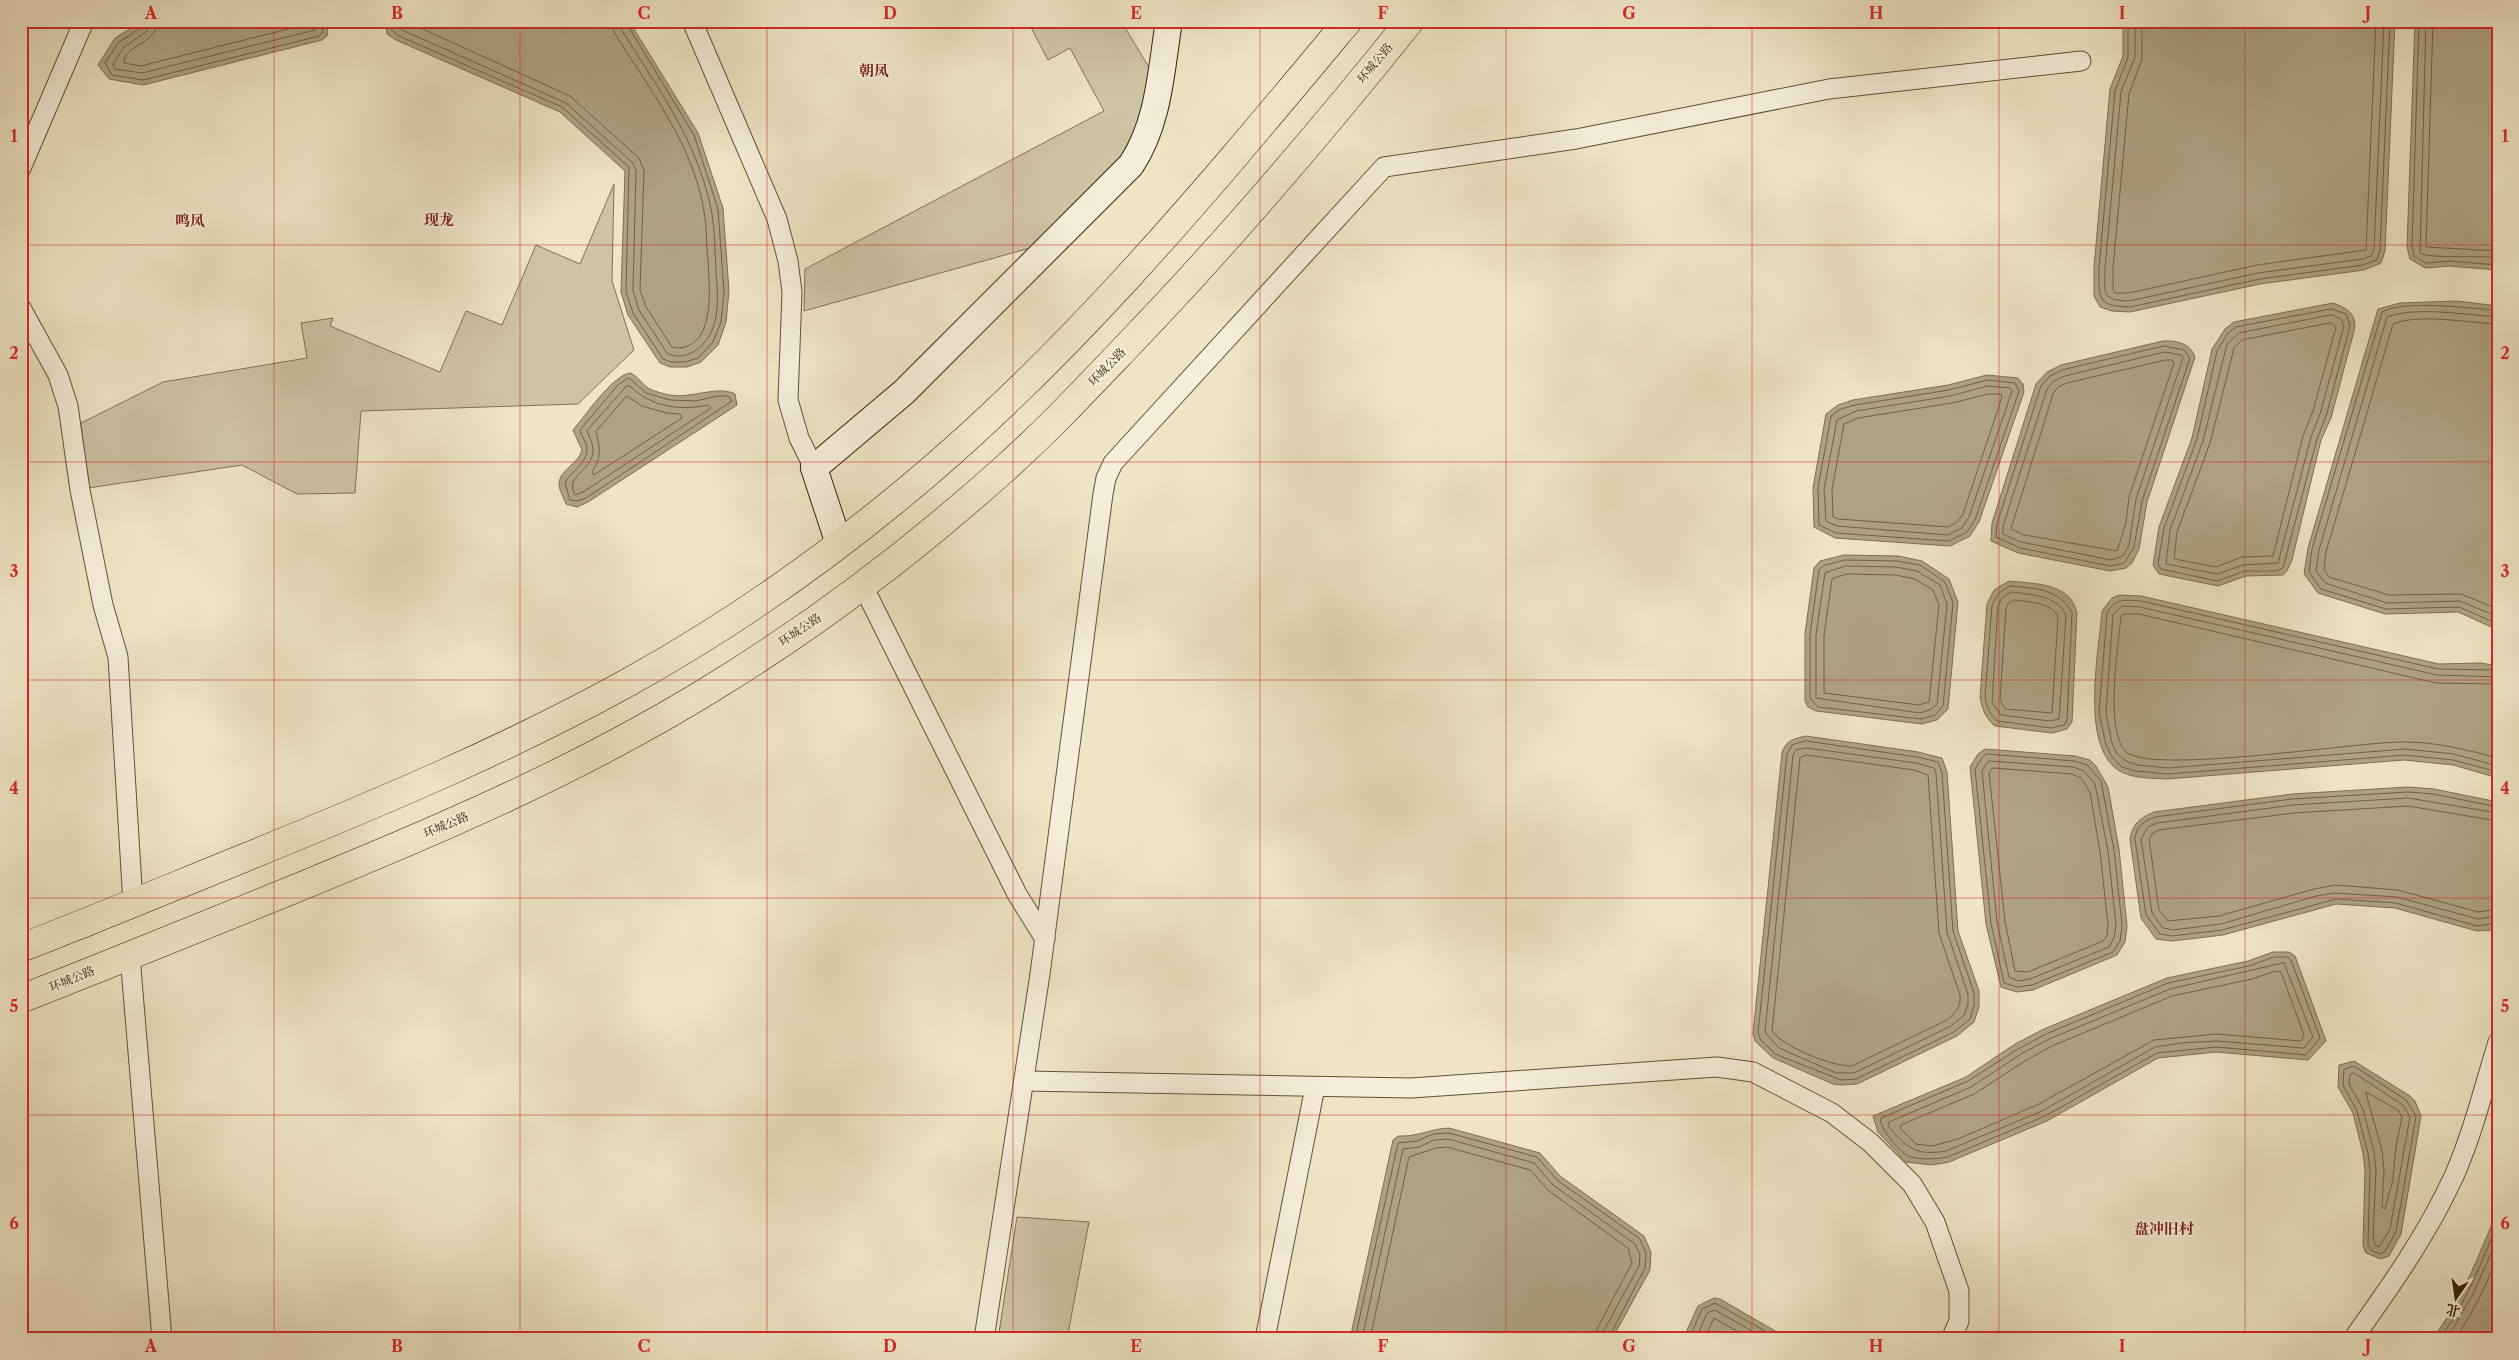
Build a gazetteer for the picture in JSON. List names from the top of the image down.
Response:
{
  "streets": {
    "highway": ["环城公路"]
  },
  "districts": [
    "朝凤",
    "现龙",
    "鸣凤",
    "盘冲旧村"
  ],
  "north": "bottom",
  "grid": {
    "columns": [
      "A",
      "B",
      "C",
      "D",
      "E",
      "F",
      "G",
      "H",
      "I",
      "J"
    ],
    "rows": [
      "1",
      "2",
      "3",
      "4",
      "5",
      "6"
    ]
  }
}
